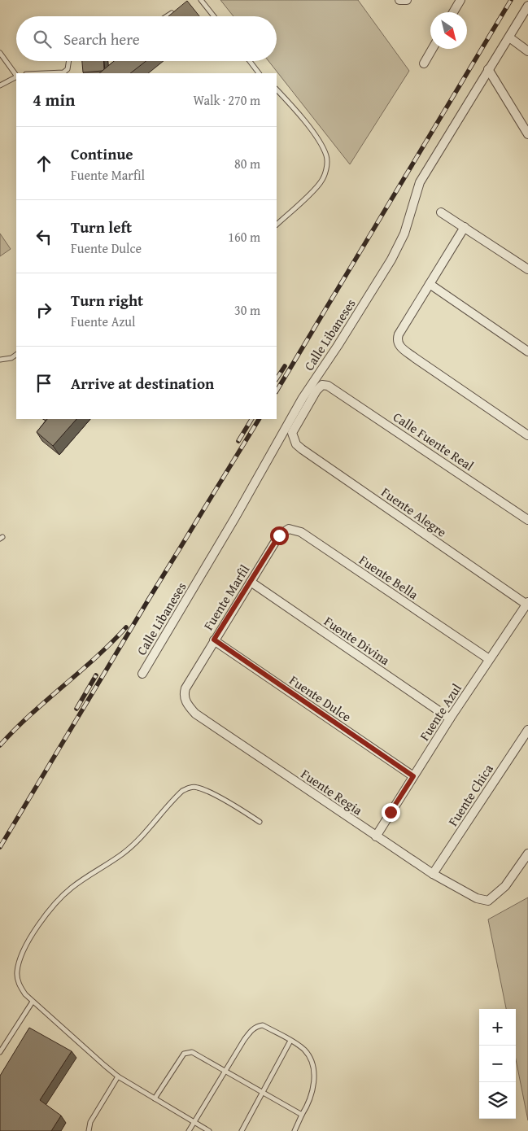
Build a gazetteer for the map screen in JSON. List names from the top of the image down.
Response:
{
  "streets": {
    "street": [
      "Calle Libaneses",
      "Calle Fuente Real",
      "Fuente Alegre",
      "Fuente Bella",
      "Fuente Marfil",
      "Fuente Divina",
      "Fuente Dulce",
      "Fuente Azul",
      "Fuente Regia",
      "Fuente Chica"
    ]
  },
  "crossings": [
    ["Calle Fuente Real", "Fuente Alegre"],
    ["Fuente Alegre", "Fuente Azul"],
    ["Fuente Bella", "Fuente Marfil"],
    ["Fuente Bella", "Fuente Azul"],
    ["Fuente Marfil", "Fuente Divina"],
    ["Fuente Marfil", "Fuente Dulce"],
    ["Fuente Marfil", "Fuente Regia"],
    ["Fuente Divina", "Fuente Azul"],
    ["Fuente Dulce", "Fuente Azul"],
    ["Fuente Azul", "Fuente Regia"],
    ["Fuente Regia", "Fuente Chica"]
  ],
  "north": "bottom right",
  "page": {
    "search": "Search here",
    "heading": ["4 min", "Walk · 270 m"],
    "list": [
      ["Continue", "Fuente Marfil", "80 m"],
      ["Turn left", "Fuente Dulce", "160 m"],
      ["Turn right", "Fuente Azul", "30 m"],
      "Arrive at destination"
    ],
    "map_buttons": ["+", "−"]
  }
}
